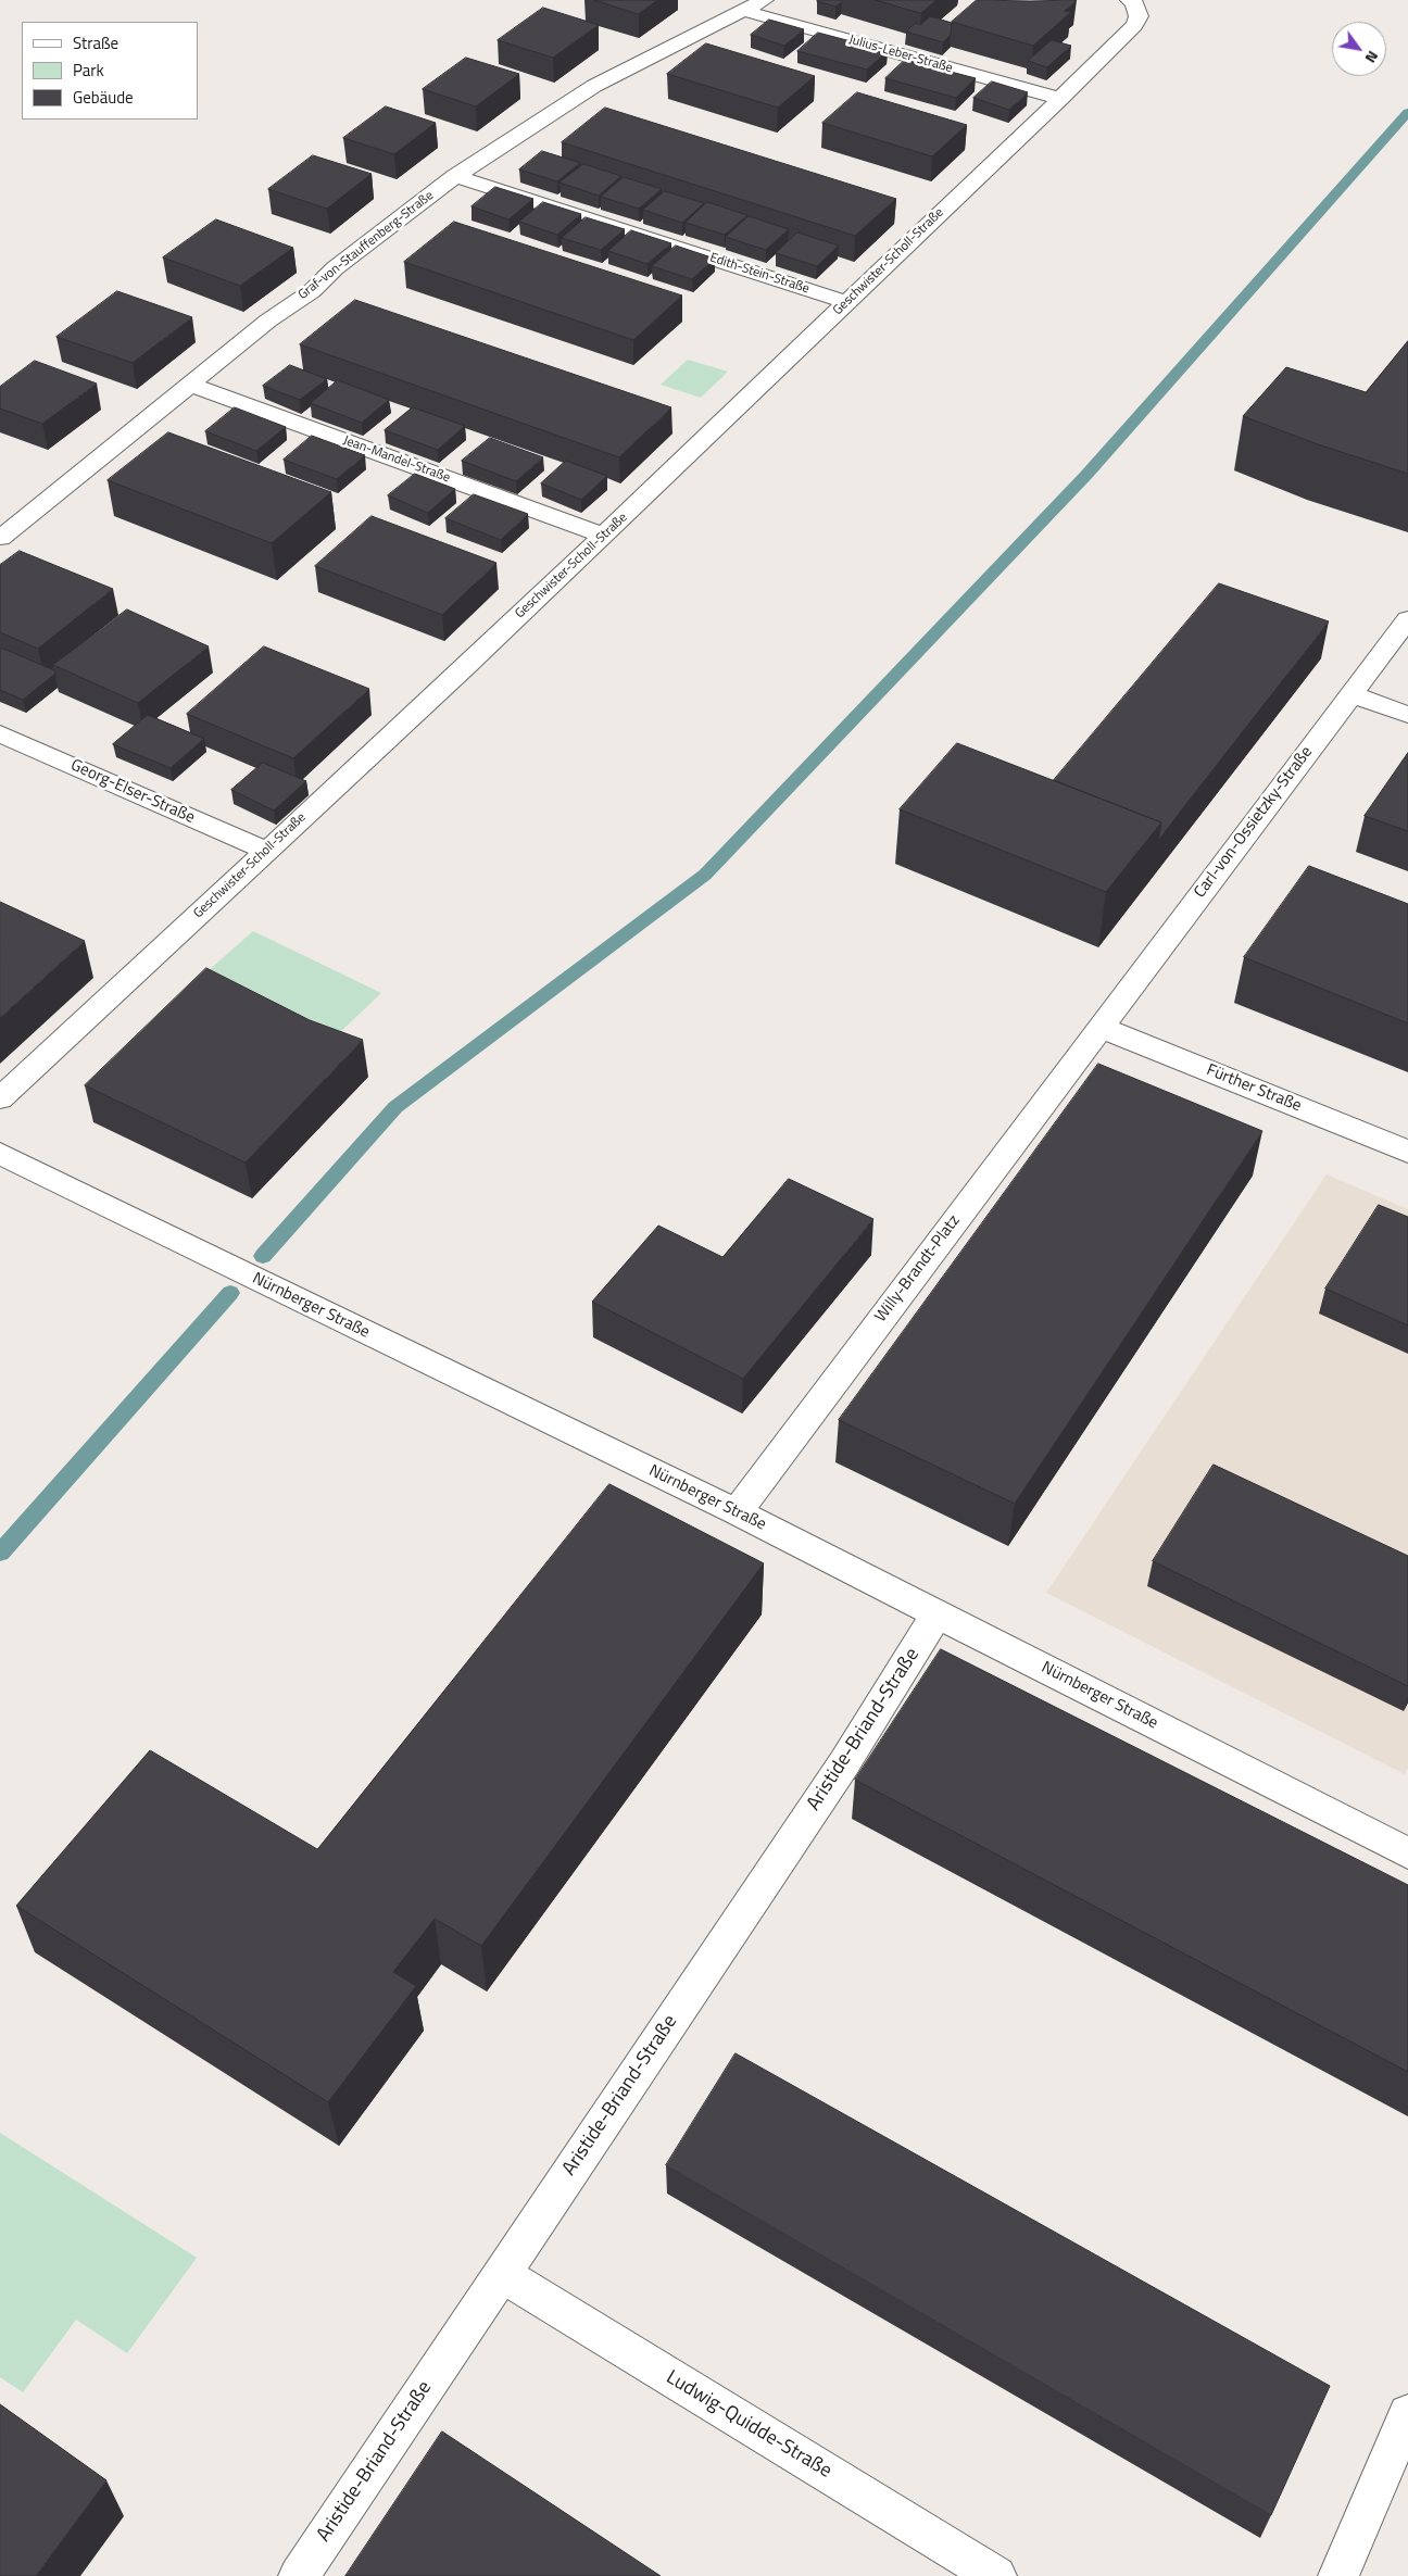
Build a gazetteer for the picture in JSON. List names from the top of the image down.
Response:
{
  "streets": {
    "street": [
      "Julius-Leber-Straße",
      "Graf-von-Stauffenberg-Straße",
      "Geschwister-Scholl-Straße",
      "Edith-Stein-Straße",
      "Jean-Mandel-Straße",
      "Georg-Elser-Straße",
      "Carl-von-Ossietzky-Straße",
      "Fürther Straße",
      "Willy-Brandt-Platz",
      "Nürnberger Straße",
      "Aristide-Briand-Straße",
      "Ludwig-Quidde-Straße"
    ]
  },
  "crossings": [
    ["Julius-Leber-Straße", "Graf-von-Stauffenberg-Straße"],
    ["Julius-Leber-Straße", "Geschwister-Scholl-Straße"],
    ["Graf-von-Stauffenberg-Straße", "Edith-Stein-Straße"],
    ["Graf-von-Stauffenberg-Straße", "Jean-Mandel-Straße"],
    ["Geschwister-Scholl-Straße", "Edith-Stein-Straße"],
    ["Geschwister-Scholl-Straße", "Jean-Mandel-Straße"],
    ["Geschwister-Scholl-Straße", "Georg-Elser-Straße"],
    ["Carl-von-Ossietzky-Straße", "Fürther Straße"],
    ["Carl-von-Ossietzky-Straße", "Willy-Brandt-Platz"],
    ["Fürther Straße", "Willy-Brandt-Platz"],
    ["Willy-Brandt-Platz", "Nürnberger Straße"],
    ["Nürnberger Straße", "Aristide-Briand-Straße"],
    ["Aristide-Briand-Straße", "Ludwig-Quidde-Straße"]
  ],
  "legend": ["Straße", "Park", "Gebäude"],
  "north": "bottom right"
}
